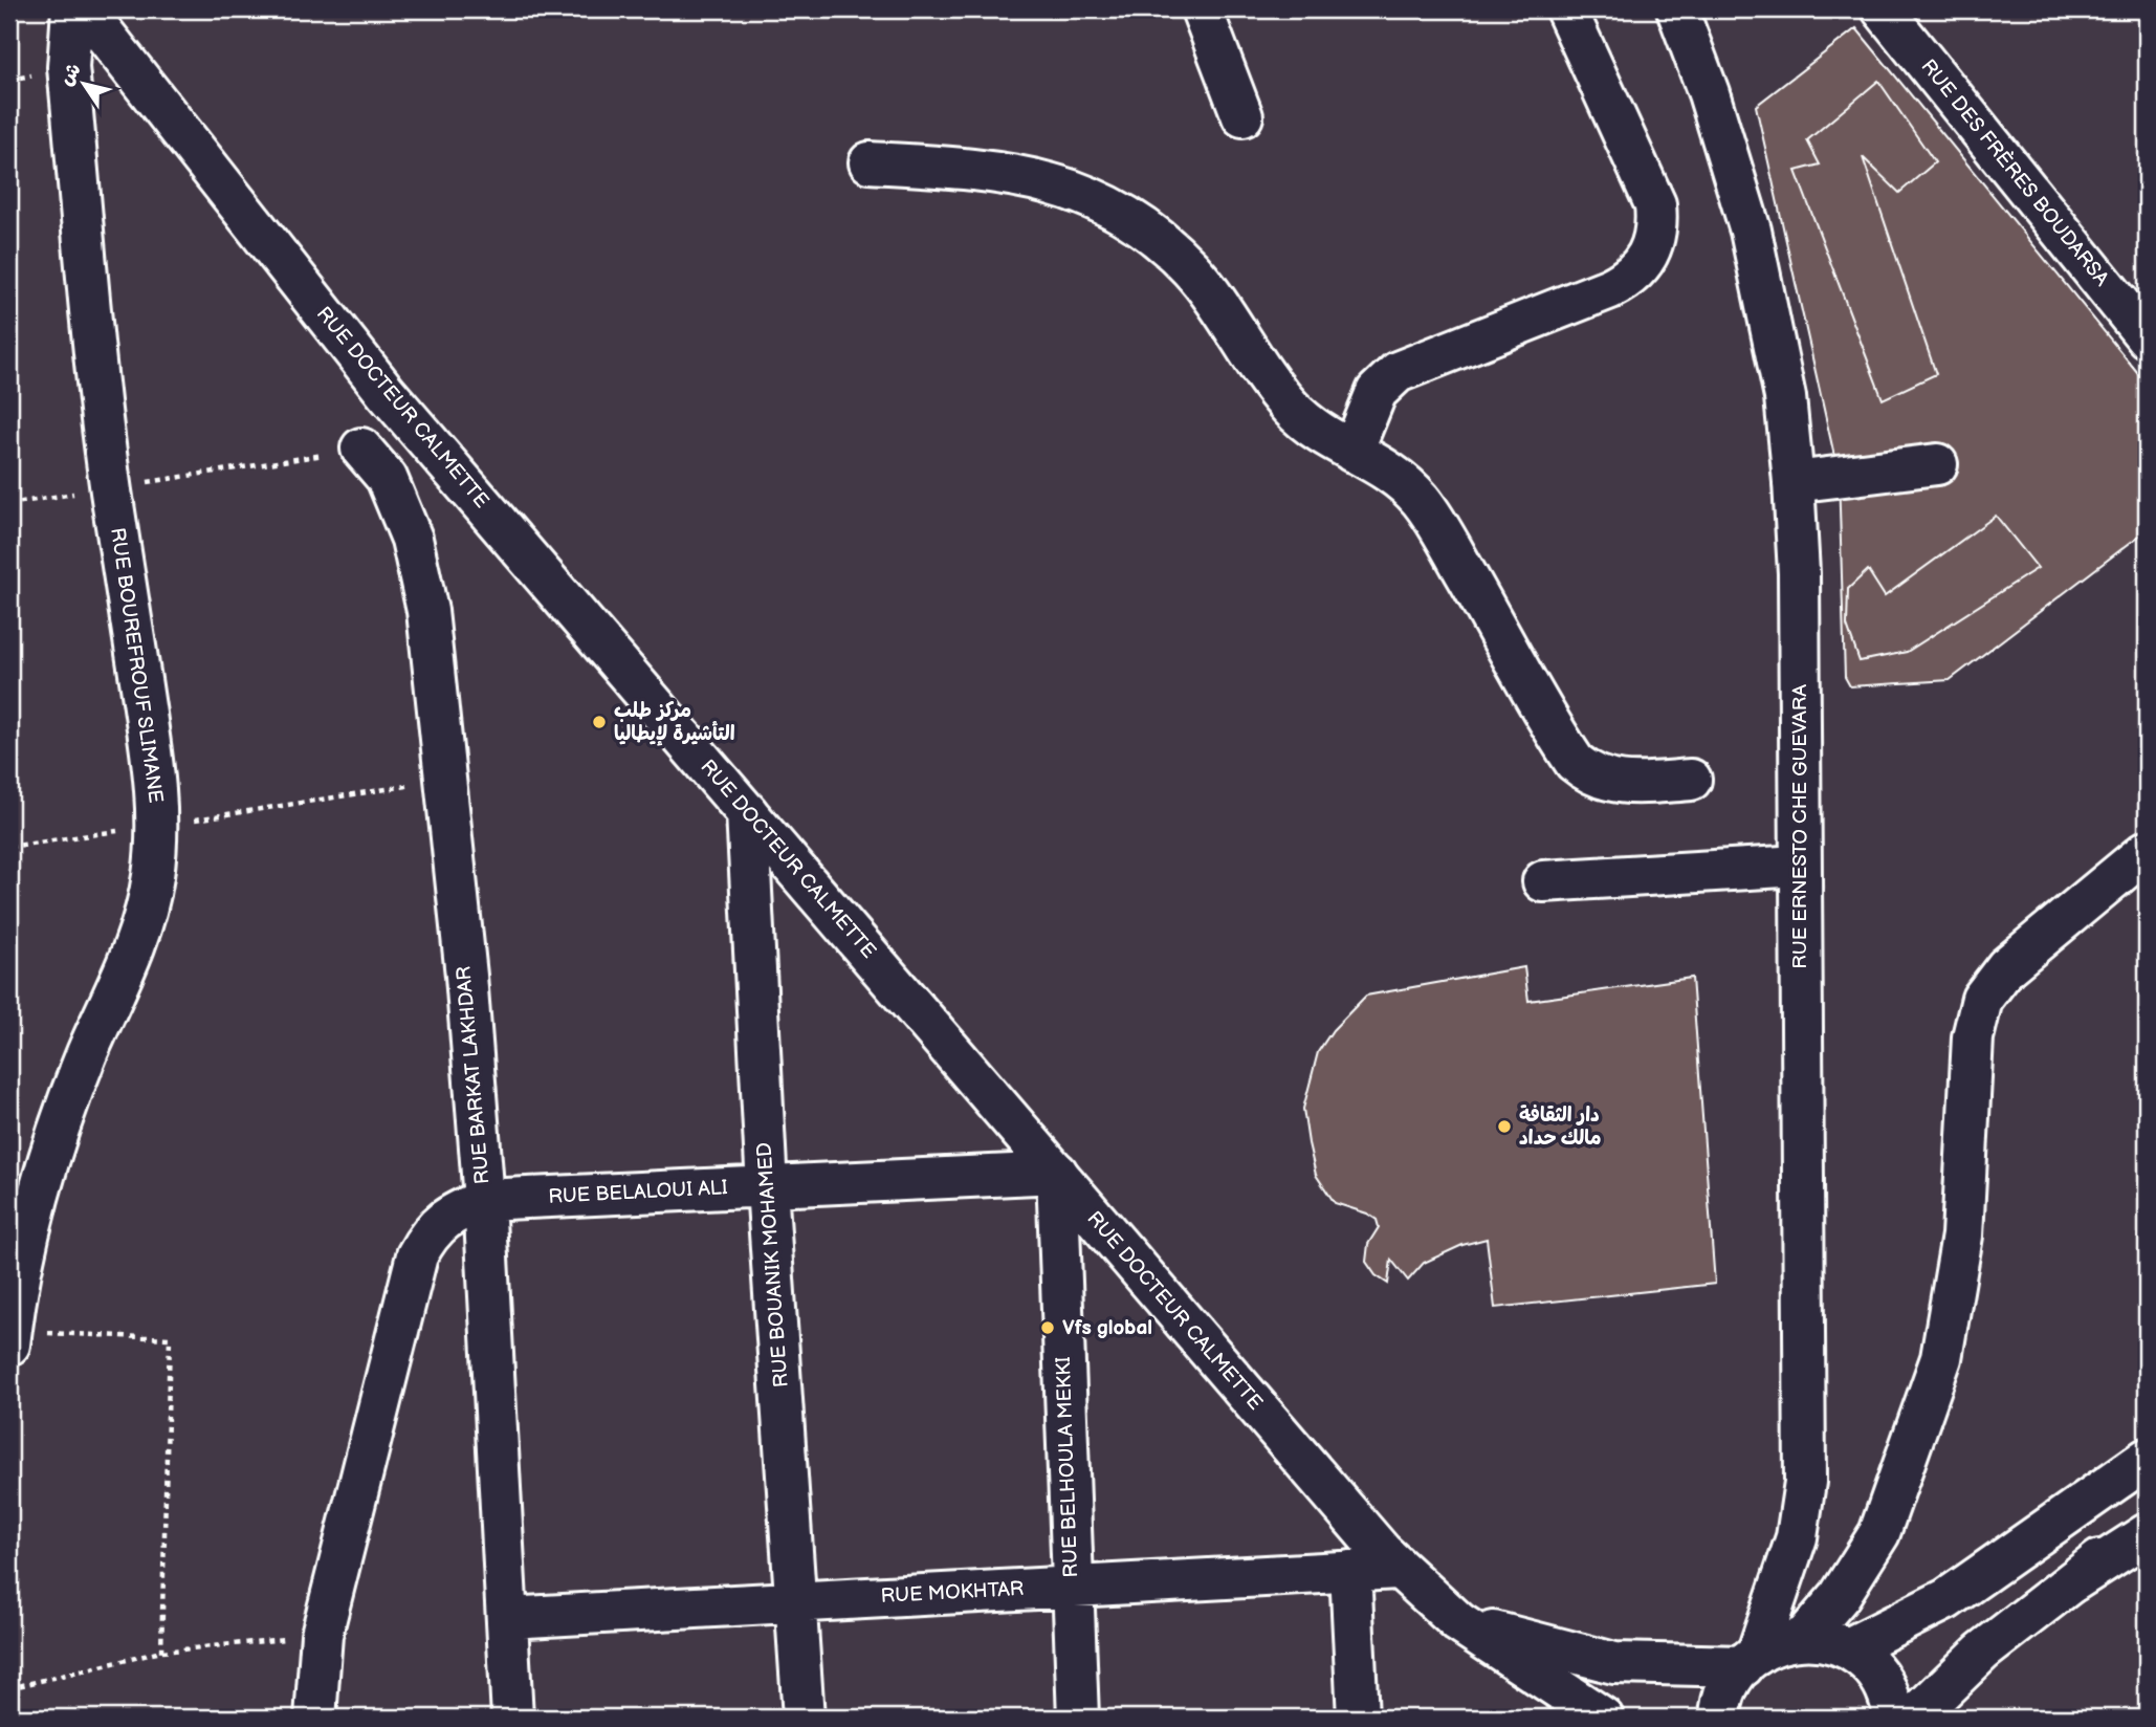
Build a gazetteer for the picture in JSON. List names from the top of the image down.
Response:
{
  "streets": {
    "main road": [
      "RUE DES FRÈRES BOUDARSA",
      "RUE DOCTEUR CALMETTE",
      "RUE BOUREFROUF SLIMANE",
      "RUE ERNESTO CHE GUEVARA",
      "RUE BARKAT LAKHDAR",
      "RUE BELALOUI ALI",
      "RUE BOUANIK MOHAMED",
      "RUE BELHOULA MEKKI",
      "RUE MOKHTAR"
    ]
  },
  "crossings": [
    ["RUE DOCTEUR CALMETTE", "RUE ERNESTO CHE GUEVARA"],
    ["RUE DOCTEUR CALMETTE", "RUE BELALOUI ALI"],
    ["RUE DOCTEUR CALMETTE", "RUE BOUANIK MOHAMED"],
    ["RUE DOCTEUR CALMETTE", "RUE BELHOULA MEKKI"],
    ["RUE DOCTEUR CALMETTE", "RUE MOKHTAR"],
    ["RUE BARKAT LAKHDAR", "RUE BELALOUI ALI"],
    ["RUE BARKAT LAKHDAR", "RUE MOKHTAR"],
    ["RUE BELALOUI ALI", "RUE BOUANIK MOHAMED"],
    ["RUE BELALOUI ALI", "RUE BELHOULA MEKKI"],
    ["RUE BOUANIK MOHAMED", "RUE MOKHTAR"],
    ["RUE BELHOULA MEKKI", "RUE MOKHTAR"]
  ],
  "places": ["مركز طلب التأشيرة لإيطاليا", "دار الثقافة مالك حداد", "Vfs global"],
  "north": "top left"
}
